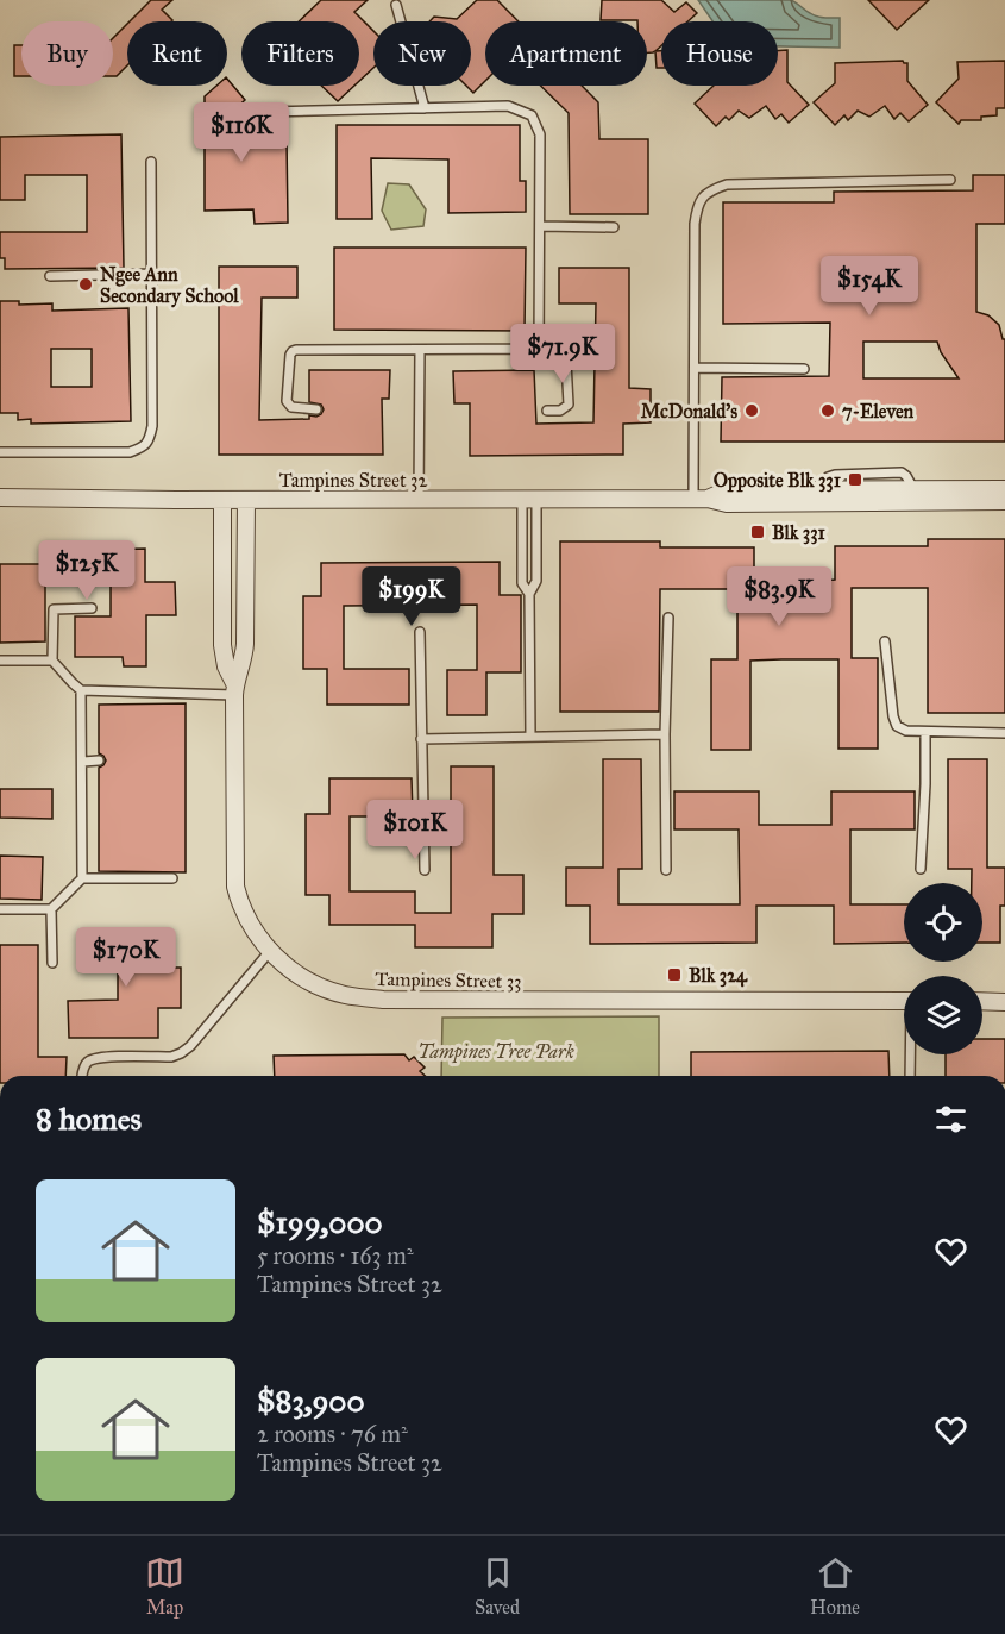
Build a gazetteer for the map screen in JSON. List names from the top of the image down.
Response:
{
  "streets": {
    "street": ["Tampines Street 32", "Tampines Street 33"]
  },
  "crossings": [
    ["Tampines Street 32", "Tampines Street 33"]
  ],
  "parks": ["Tampines Tree Park"],
  "places": {
    "other": ["Ngee Ann Secondary School", "McDonald's", "7-Eleven"],
    "transit": ["Opposite Blk 331", "Blk 331", "Blk 324"]
  },
  "page": {
    "chip": [
      "Buy",
      "Rent",
      "Filters",
      "New",
      "Apartment",
      "House"
    ],
    "price": [
      "$116K",
      "$154K",
      "$71.9K",
      "$125K",
      "$199K",
      "$83.9K",
      "$101K",
      "$170K"
    ],
    "heading": "8 homes",
    "list": [
      {
        "name": "$199,000",
        "note": "5 rooms · 163 m² · Tampines Street 32"
      },
      {
        "name": "$83,900",
        "note": "2 rooms · 76 m² · Tampines Street 32"
      }
    ],
    "tabs": ["Map", "Saved", "Home"]
  }
}
